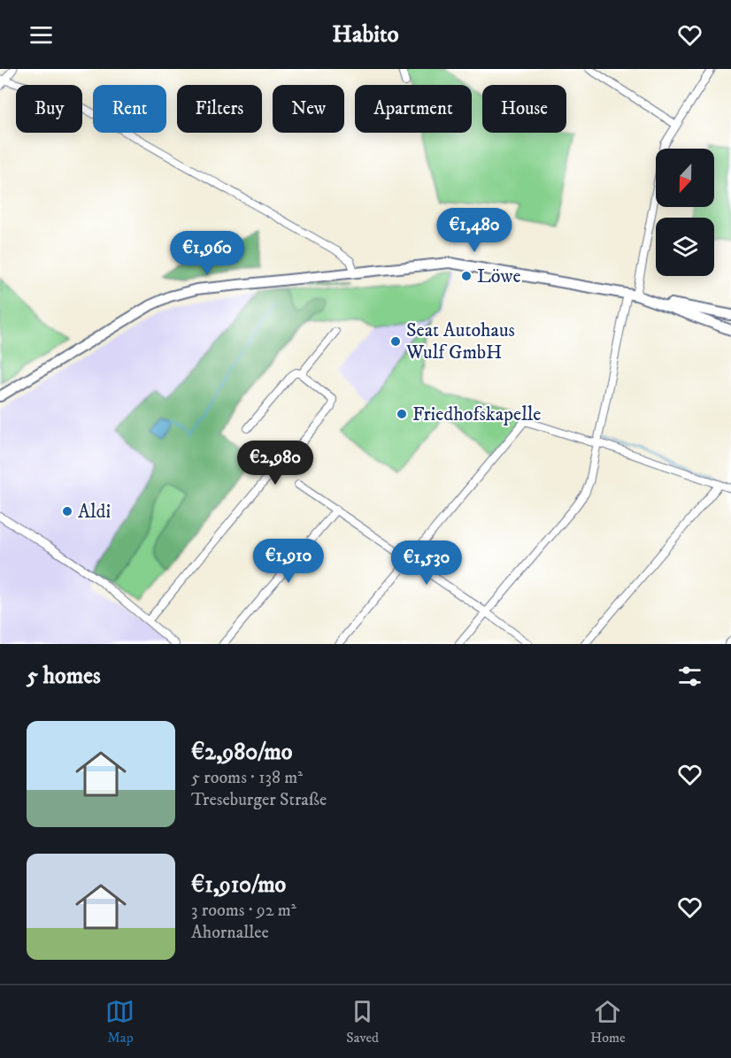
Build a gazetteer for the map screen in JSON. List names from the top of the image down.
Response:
{
  "places": [
    "Löwe",
    "Seat Autohaus Wulf GmbH",
    "Friedhofskapelle",
    "Aldi"
  ],
  "north": "bottom",
  "page": {
    "header": "Habito",
    "chip": [
      "Buy",
      "Rent",
      "Filters",
      "New",
      "Apartment",
      "House"
    ],
    "price": [
      "€1,480",
      "€1,960",
      "€2,980",
      "€1,910",
      "€1,530"
    ],
    "heading": "5 homes",
    "list": [
      {
        "name": "€2,980/mo",
        "note": "5 rooms · 138 m² · Treseburger Straße"
      },
      {
        "name": "€1,910/mo",
        "note": "3 rooms · 92 m² · Ahornallee"
      }
    ],
    "tabs": ["Map", "Saved", "Home"]
  }
}
